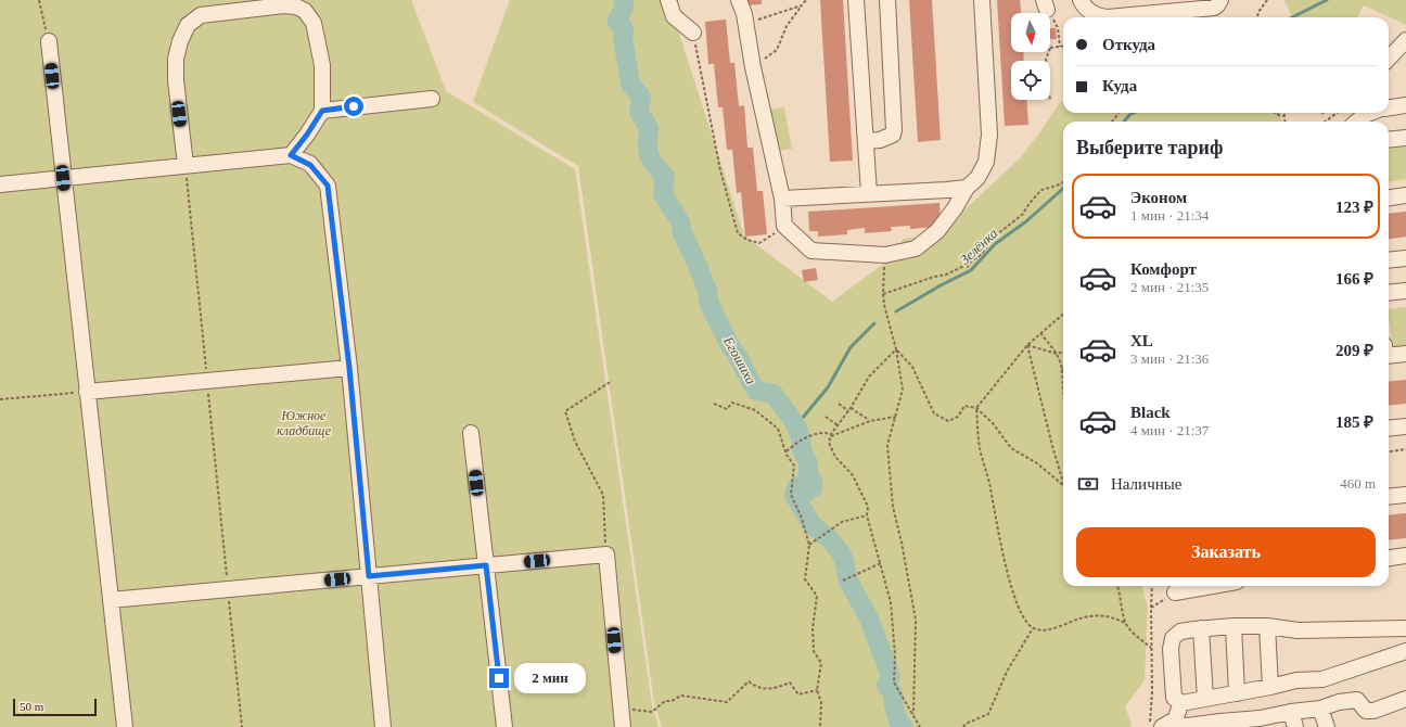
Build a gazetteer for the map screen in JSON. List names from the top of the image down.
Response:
{
  "water": ["Зелёнка", "Егошиха"],
  "parks": ["Южное кладбище"],
  "scale_bar": "50 m",
  "north": "bottom",
  "page": {
    "banner": ["Откуда", "Куда"],
    "heading": "Выберите тариф",
    "list": [
      {
        "name": "Эконом",
        "note": "1 мин · 21:34",
        "value": "123 ₽"
      },
      {
        "name": "Комфорт",
        "note": "2 мин · 21:35",
        "value": "166 ₽"
      },
      {
        "name": "XL",
        "note": "3 мин · 21:36",
        "value": "209 ₽"
      },
      {
        "name": "Black",
        "note": "4 мин · 21:37",
        "value": "185 ₽"
      }
    ],
    "pay": ["Наличные", "460 m"],
    "buttons": "Заказать",
    "bubble": "2 мин",
    "scale": "50 m"
  }
}
